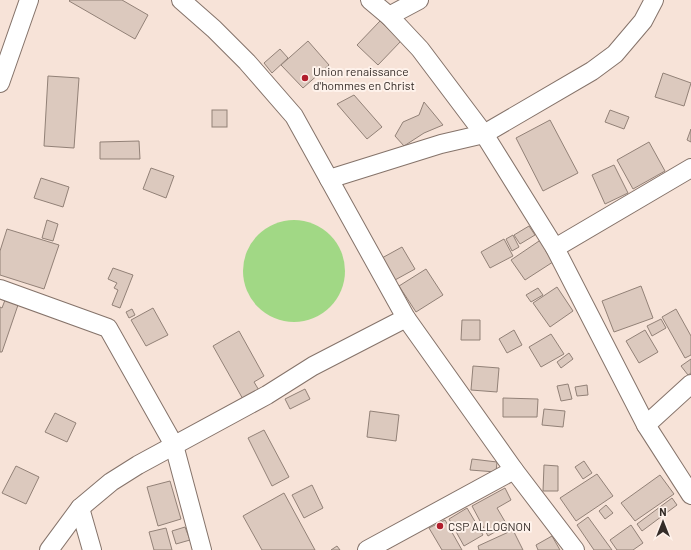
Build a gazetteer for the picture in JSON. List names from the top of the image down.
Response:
{
  "places": ["Union renaissance d'hommes en Christ", "CSP ALLOGNON"],
  "north": "top"
}
